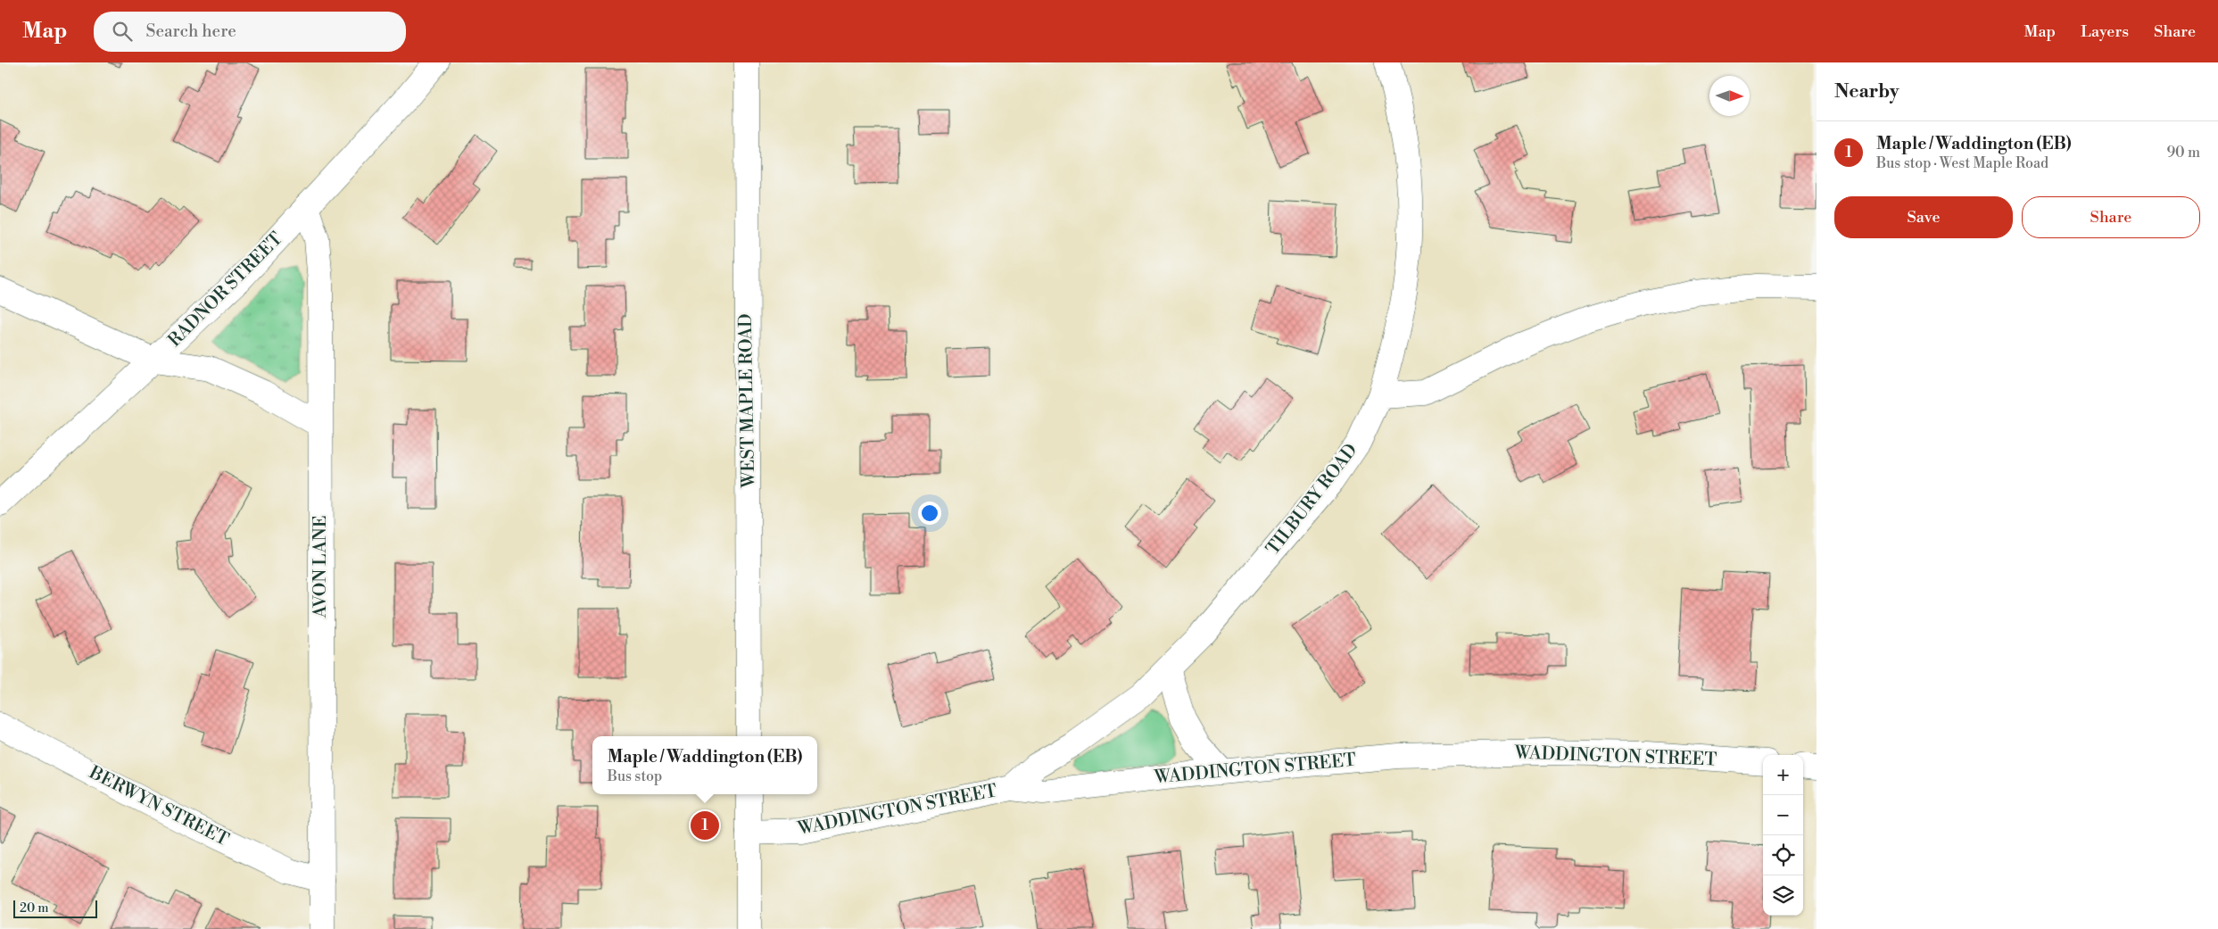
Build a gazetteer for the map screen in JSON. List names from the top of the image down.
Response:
{
  "streets": {
    "street": [
      "RADNOR STREET",
      "WEST MAPLE ROAD",
      "TILBURY ROAD",
      "AVON LANE",
      "WADDINGTON STREET",
      "BERWYN STREET"
    ]
  },
  "crossings": [
    ["RADNOR STREET", "AVON LANE"],
    ["TILBURY ROAD", "WADDINGTON STREET"],
    ["AVON LANE", "BERWYN STREET"]
  ],
  "scale_bar": "20 m",
  "north": "right",
  "page": {
    "header": "Map",
    "search": "Search here",
    "nav": ["Map", "Layers", "Share"],
    "heading": "Nearby",
    "list": [
      {
        "mark": "1",
        "name": "Maple / Waddington (EB)",
        "note": "Bus stop · West Maple Road",
        "value": "90 m"
      }
    ],
    "buttons": ["Save", "Share"],
    "popup": ["Maple / Waddington (EB)", "Bus stop"],
    "map_buttons": ["+", "−"],
    "pins": "1",
    "scale": "20 m"
  }
}
